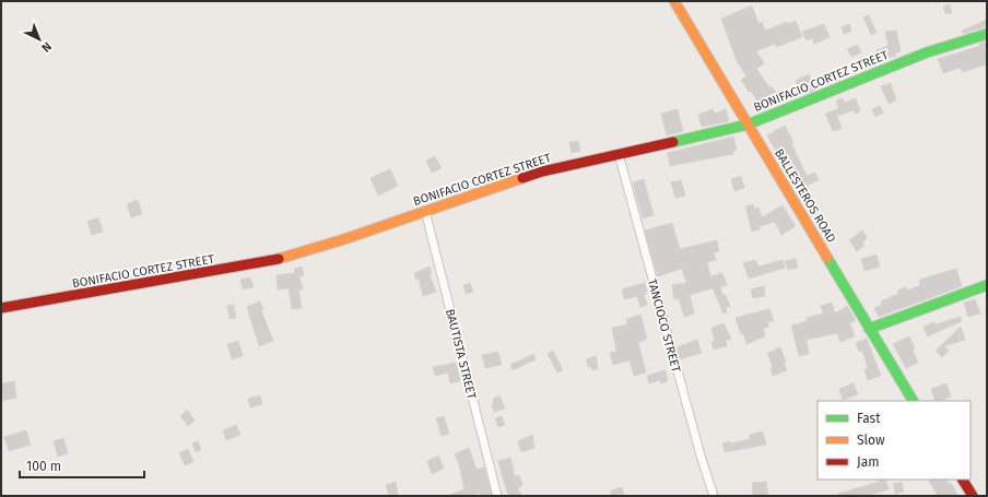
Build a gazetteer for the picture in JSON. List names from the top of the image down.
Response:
{
  "streets": {
    "street": [
      "BONIFACIO CORTEZ STREET",
      "BALLESTEROS ROAD",
      "TANCIOCO STREET",
      "BAUTISTA STREET"
    ]
  },
  "crossings": [
    ["BONIFACIO CORTEZ STREET", "BALLESTEROS ROAD"],
    ["BONIFACIO CORTEZ STREET", "TANCIOCO STREET"],
    ["BONIFACIO CORTEZ STREET", "BAUTISTA STREET"]
  ],
  "legend": ["Fast", "Slow", "Jam"],
  "scale_bar": "100 m",
  "north": "bottom right"
}
